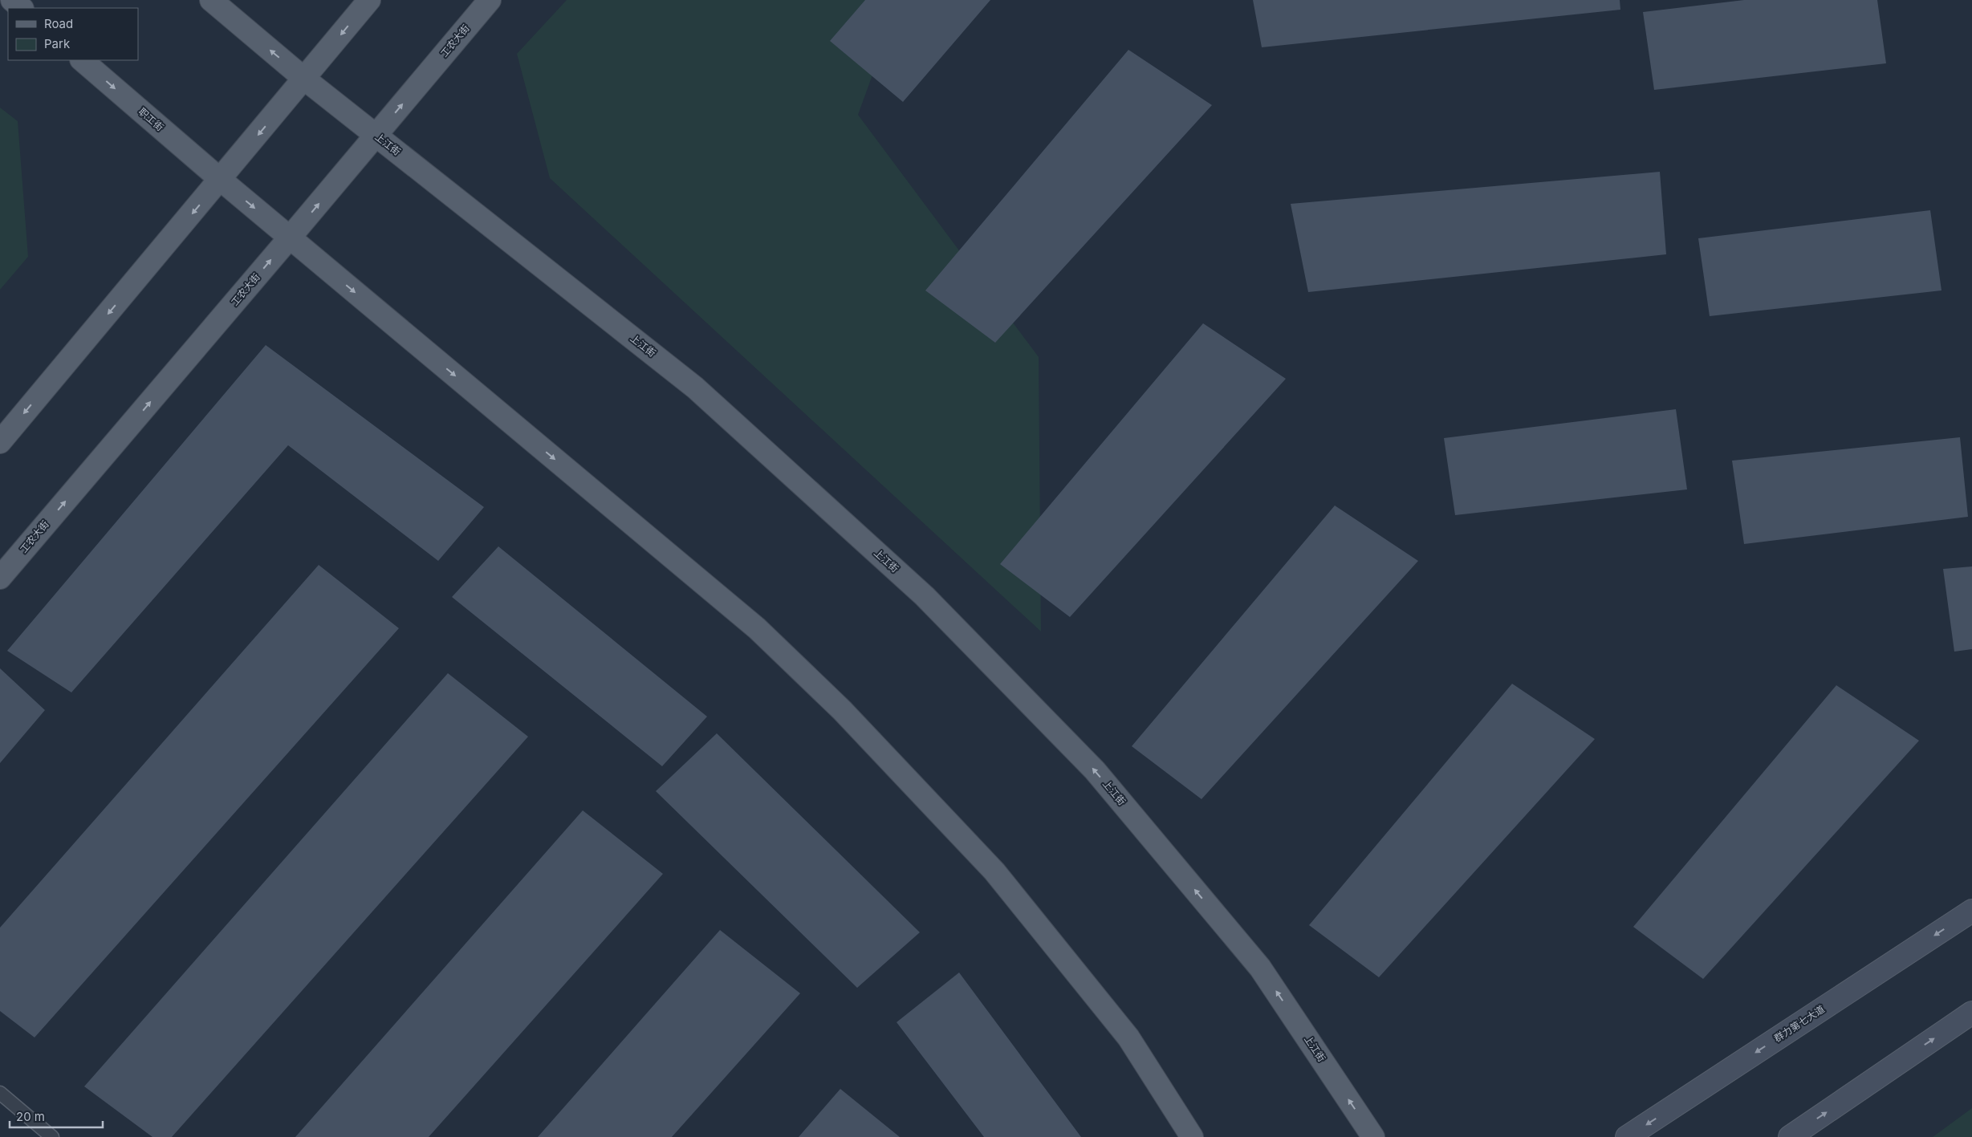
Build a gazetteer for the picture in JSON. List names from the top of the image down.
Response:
{
  "streets": {
    "main road": [
      "工农大街",
      "职工街",
      "上江街",
      "群力第七大道"
    ]
  },
  "crossings": [
    ["工农大街", "上江街"]
  ],
  "legend": ["Road", "Park"],
  "scale_bar": "20 m"
}
